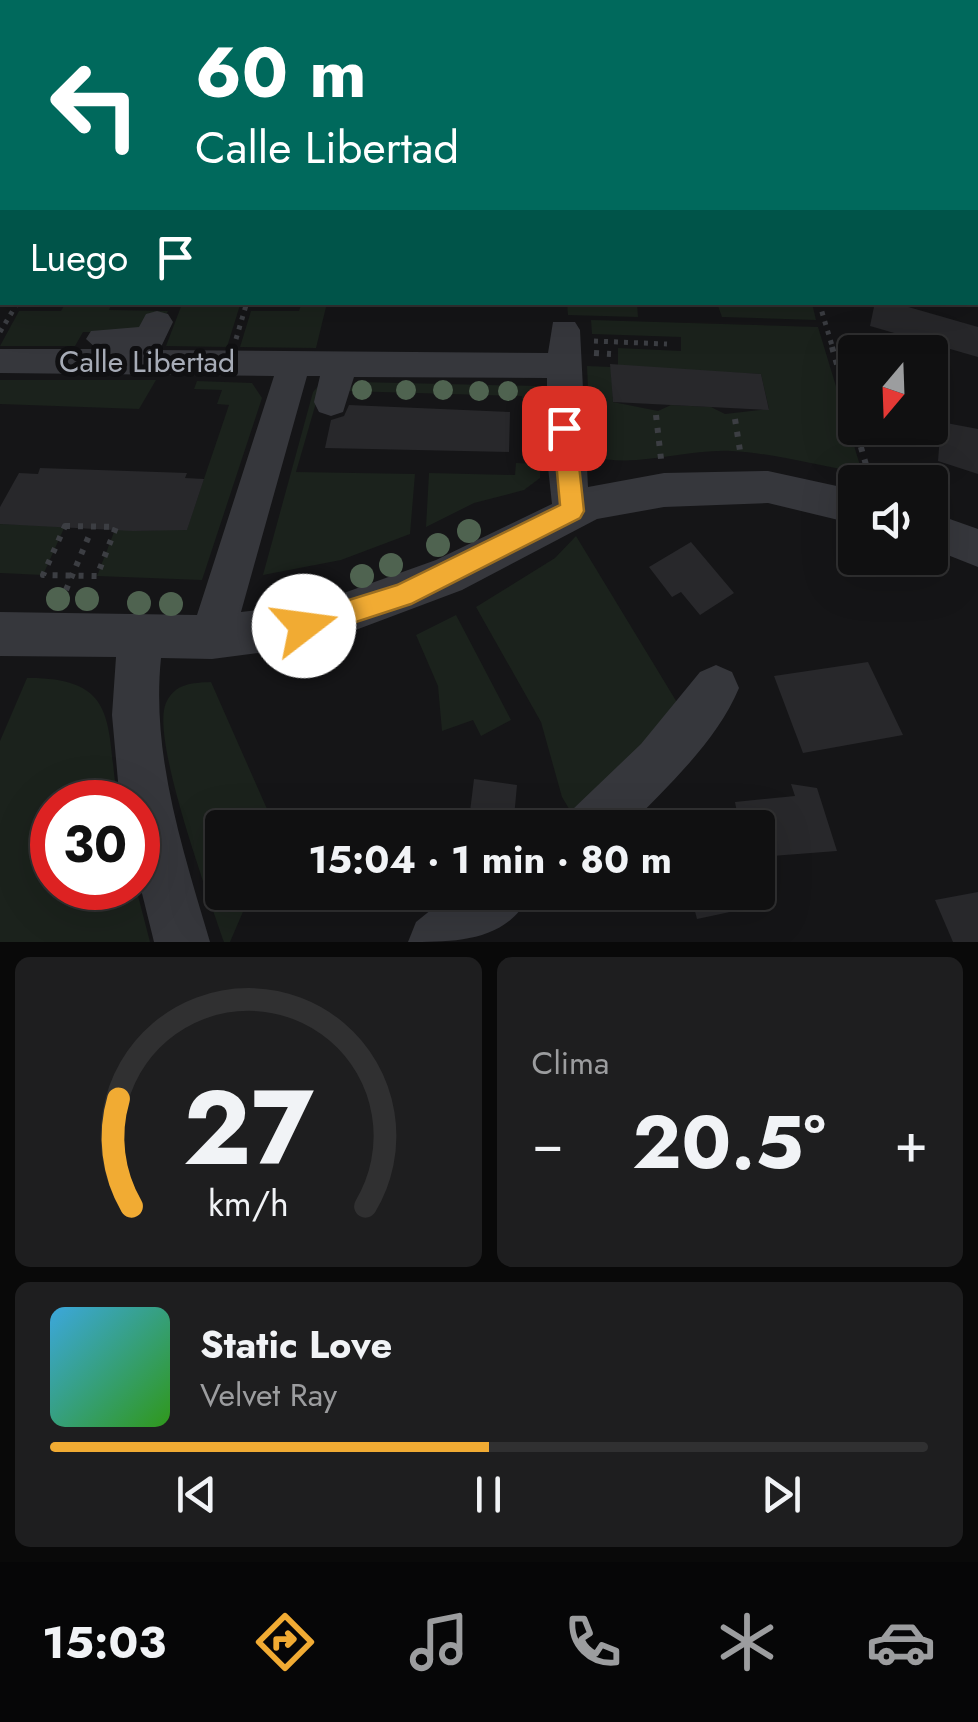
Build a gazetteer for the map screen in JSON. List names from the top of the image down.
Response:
{
  "streets": {
    "street": ["Calle Libertad"]
  },
  "north": "bottom",
  "page": {
    "turn": ["60 m", "Calle Libertad"],
    "then": "Luego",
    "limit": "30",
    "trip": "15:04 · 1 min · 80 m",
    "tile": "Clima",
    "heat": ["−", "20.5°", "+"],
    "song": ["Static Love", "Velvet Ray"],
    "tabs": "15:03",
    "gauge": ["27", "km/h"]
  }
}
